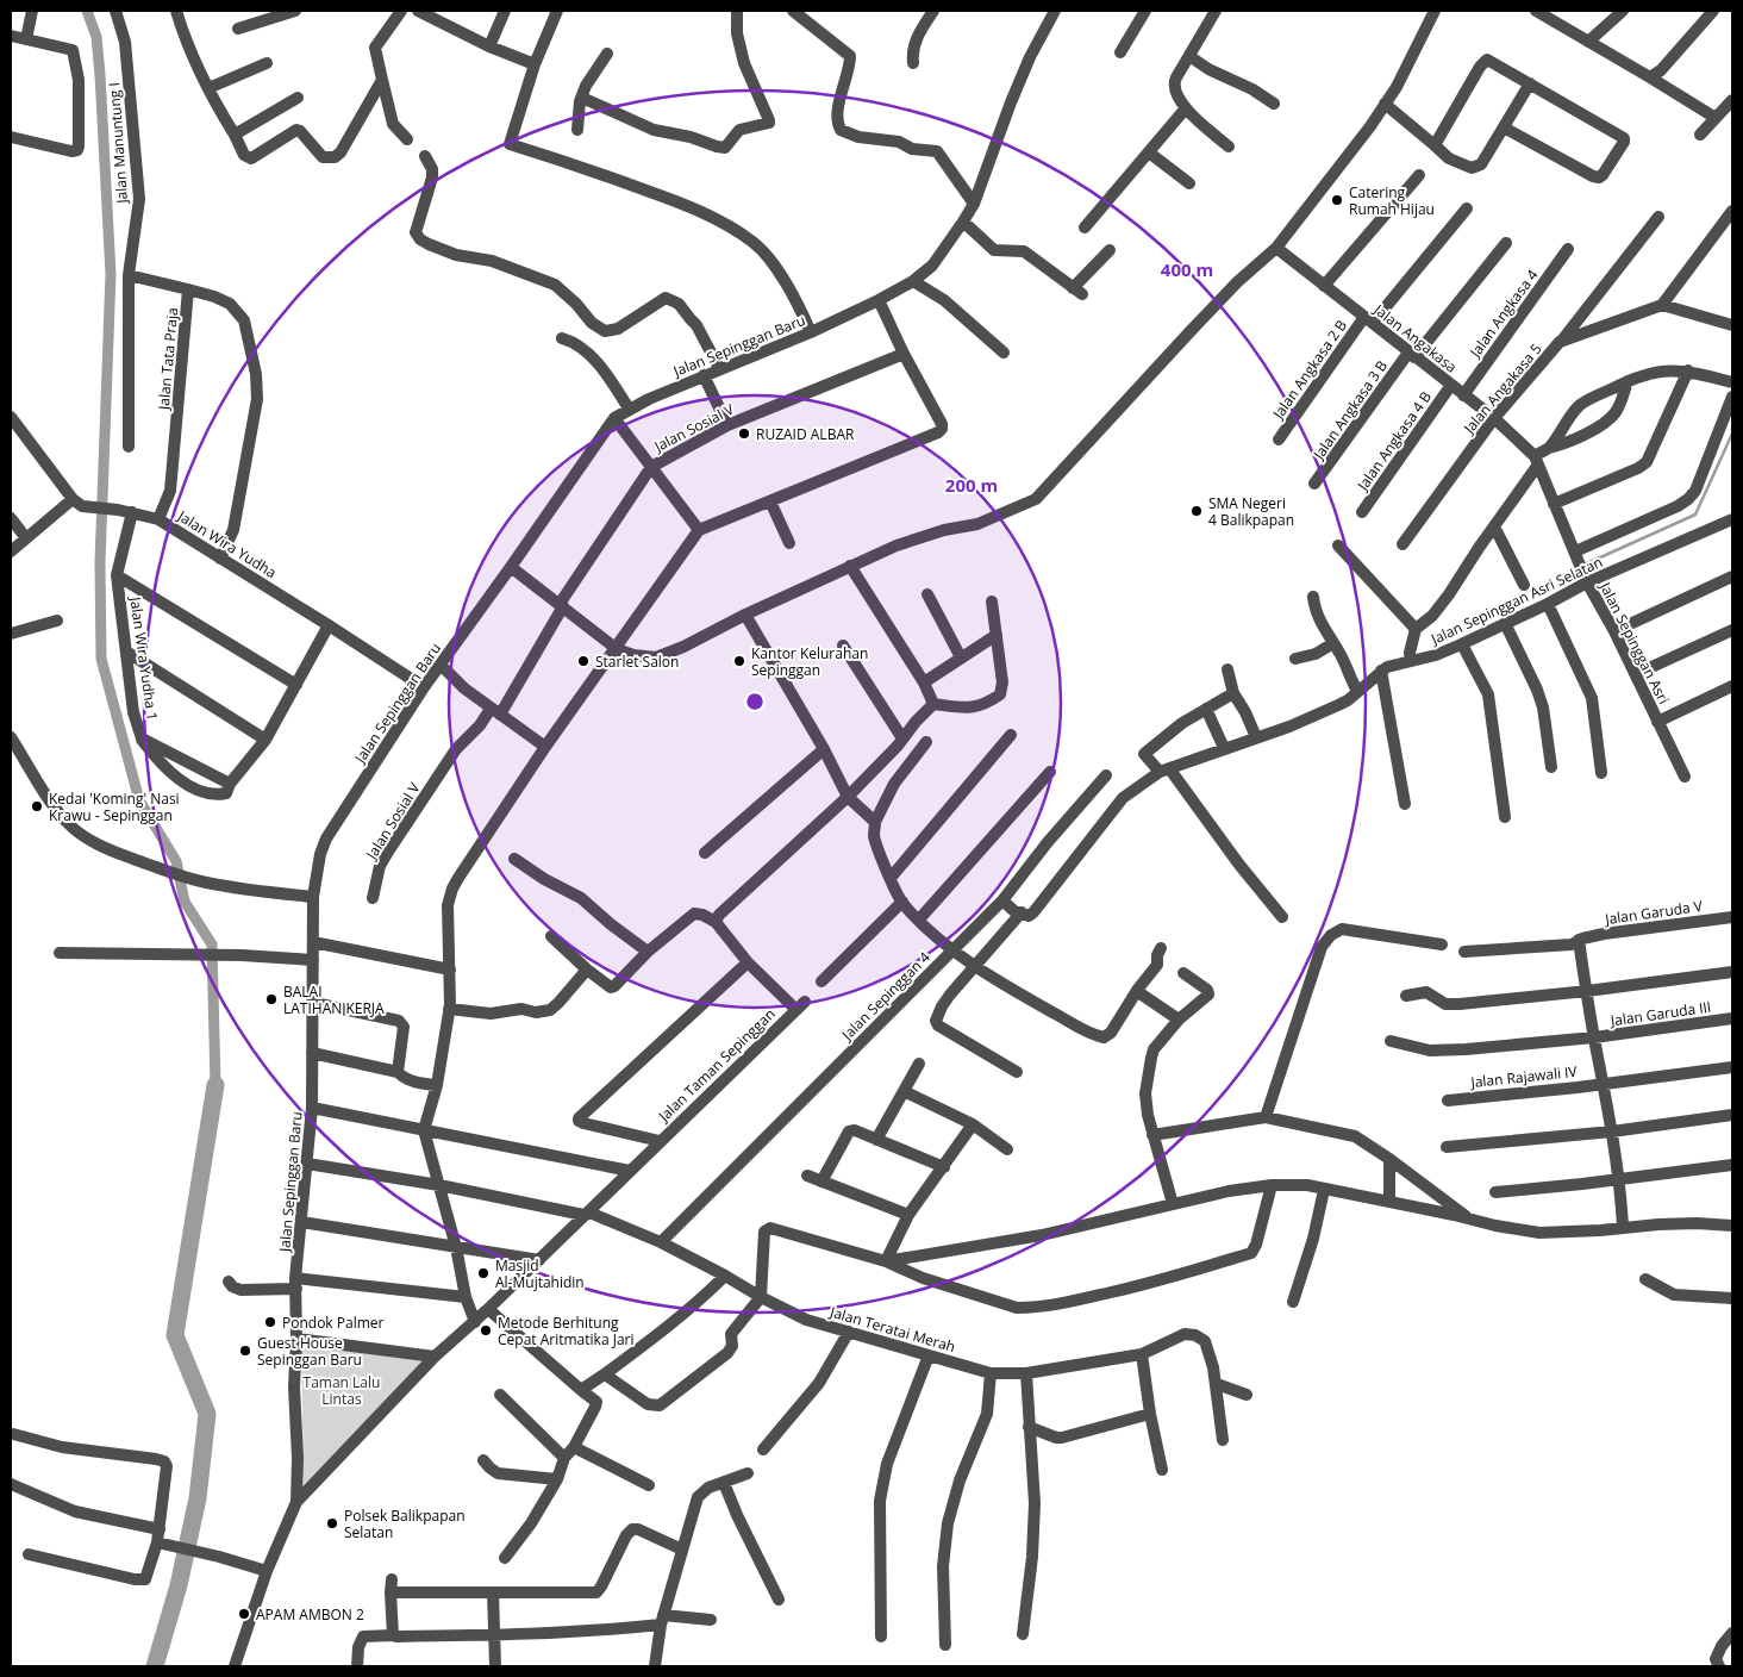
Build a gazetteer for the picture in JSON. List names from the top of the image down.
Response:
{
  "streets": {
    "street": [
      "Jalan Manuntung I",
      "Jalan Angkasa 4",
      "Jalan Angakasa",
      "Jalan Sepinggan Baru",
      "Jalan Tata Praja",
      "Jalan Angkasa 2 B",
      "Jalan Angakasa 5",
      "Jalan Angkasa 3 B",
      "Jalan Sosial V",
      "Jalan Angkasa 4 B",
      "Jalan Wira Yudha",
      "Jalan Sepinggan Asri Selatan",
      "Jalan Sepinggan Asri",
      "Jalan Wira Yudha 1",
      "Jalan Garuda V",
      "Jalan Sepinggan 4",
      "Jalan Garuda III",
      "Jalan Taman Sepinggan",
      "Jalan Rajawali IV",
      "Jalan Teratai Merah"
    ]
  },
  "crossings": [
    ["Jalan Manuntung I", "Jalan Tata Praja"],
    ["Jalan Angkasa 4", "Jalan Angakasa"],
    ["Jalan Angakasa", "Jalan Angkasa 2 B"],
    ["Jalan Angakasa", "Jalan Angakasa 5"],
    ["Jalan Angakasa", "Jalan Angkasa 3 B"],
    ["Jalan Angakasa", "Jalan Angkasa 4 B"],
    ["Jalan Angakasa", "Jalan Sepinggan Asri"],
    ["Jalan Sepinggan Baru", "Jalan Wira Yudha"],
    ["Jalan Sepinggan Baru", "Jalan Taman Sepinggan"],
    ["Jalan Sepinggan Baru", "Jalan Teratai Merah"],
    ["Jalan Tata Praja", "Jalan Wira Yudha"],
    ["Jalan Wira Yudha", "Jalan Wira Yudha 1"],
    ["Jalan Sepinggan Asri Selatan", "Jalan Sepinggan Asri"],
    ["Jalan Sepinggan 4", "Jalan Teratai Merah"],
    ["Jalan Taman Sepinggan", "Jalan Teratai Merah"]
  ],
  "parks": ["Taman Lalu Lintas"],
  "places": [
    "Catering Rumah Hijau",
    "RUZAID ALBAR",
    "SMA Negeri 4 Balikpapan",
    "Starlet Salon",
    "Kantor Kelurahan Sepinggan",
    "Kedai 'Koming' Nasi Krawu - Sepinggan",
    "BALAI LATIHAN KERJA",
    "Masjid Al-Mujtahidin",
    "Pondok Palmer",
    "Metode Berhitung Cepat Aritmatika Jari",
    "Guest House Sepinggan Baru",
    "Polsek Balikpapan Selatan",
    "APAM AMBON 2"
  ],
  "rings": ["400 m", "200 m"]
}
